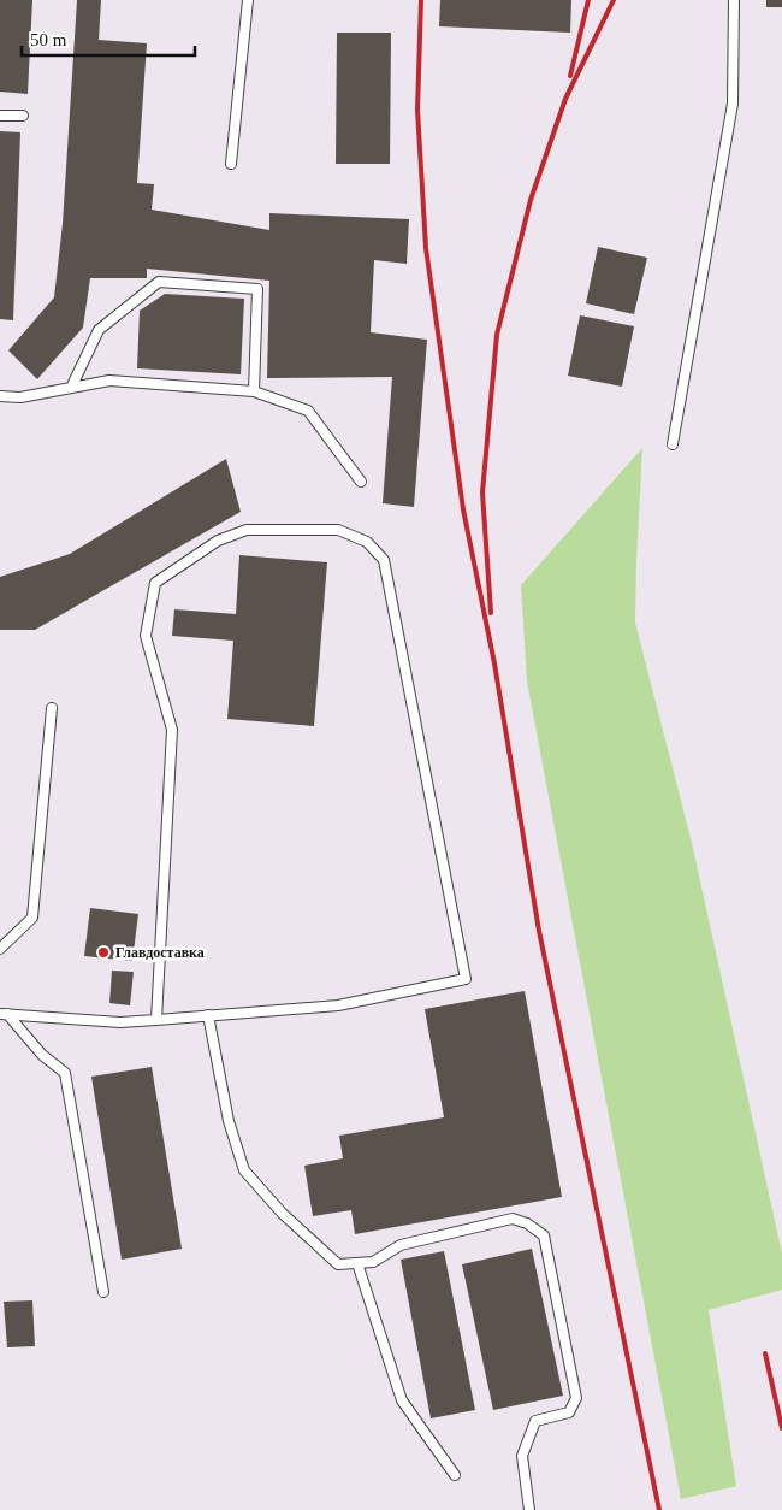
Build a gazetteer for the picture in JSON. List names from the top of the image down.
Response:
{
  "places": ["Главдоставка"],
  "scale_bar": "50 m"
}
